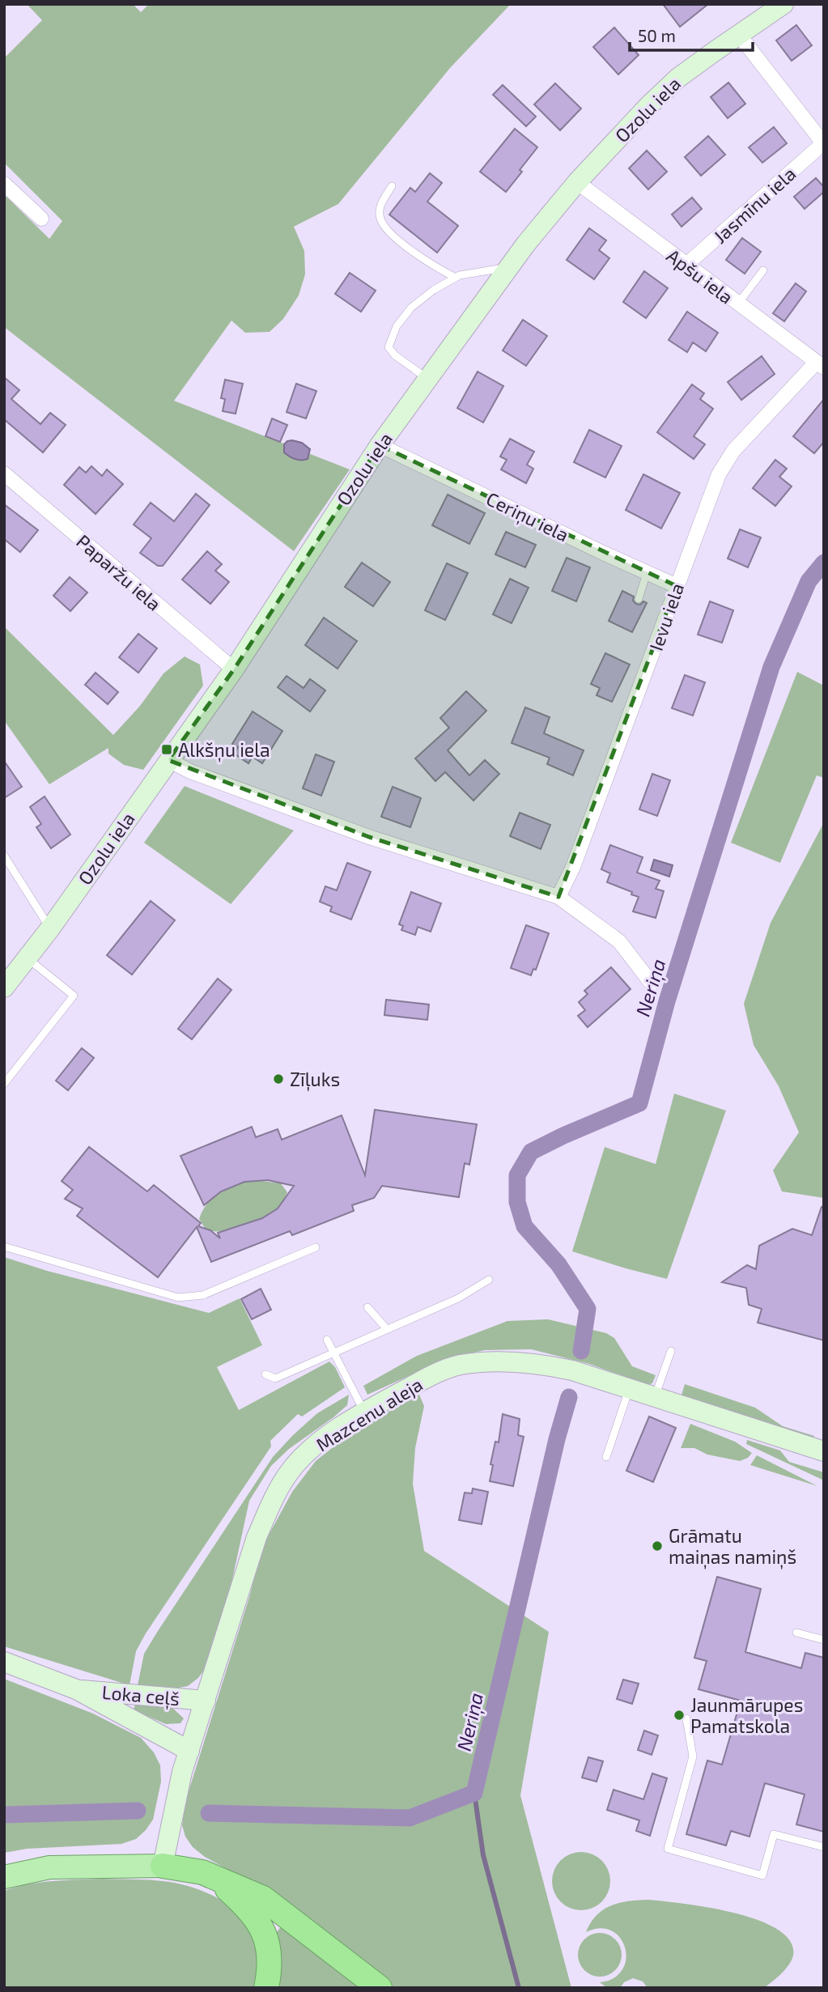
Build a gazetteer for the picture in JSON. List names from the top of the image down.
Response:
{
  "streets": {
    "main road": ["Ozolu iela", "Mazcenu aleja", "Loka ceļš"],
    "street": [
      "Jasmīnu iela",
      "Apšu iela",
      "Ceriņu iela",
      "Paparžu iela",
      "Ievu iela"
    ]
  },
  "crossings": [
    ["Ozolu iela", "Apšu iela"],
    ["Ozolu iela", "Ceriņu iela"],
    ["Ozolu iela", "Paparžu iela"],
    ["Jasmīnu iela", "Apšu iela"],
    ["Apšu iela", "Ievu iela"],
    ["Ceriņu iela", "Ievu iela"],
    ["Mazcenu aleja", "Loka ceļš"]
  ],
  "water": ["Neriņa"],
  "places": {
    "transit": ["Alkšņu iela"],
    "other": ["Zīļuks", "Grāmatu maiņas namiņš", "Jaunmārupes Pamatskola"]
  },
  "scale_bar": "50 m"
}
